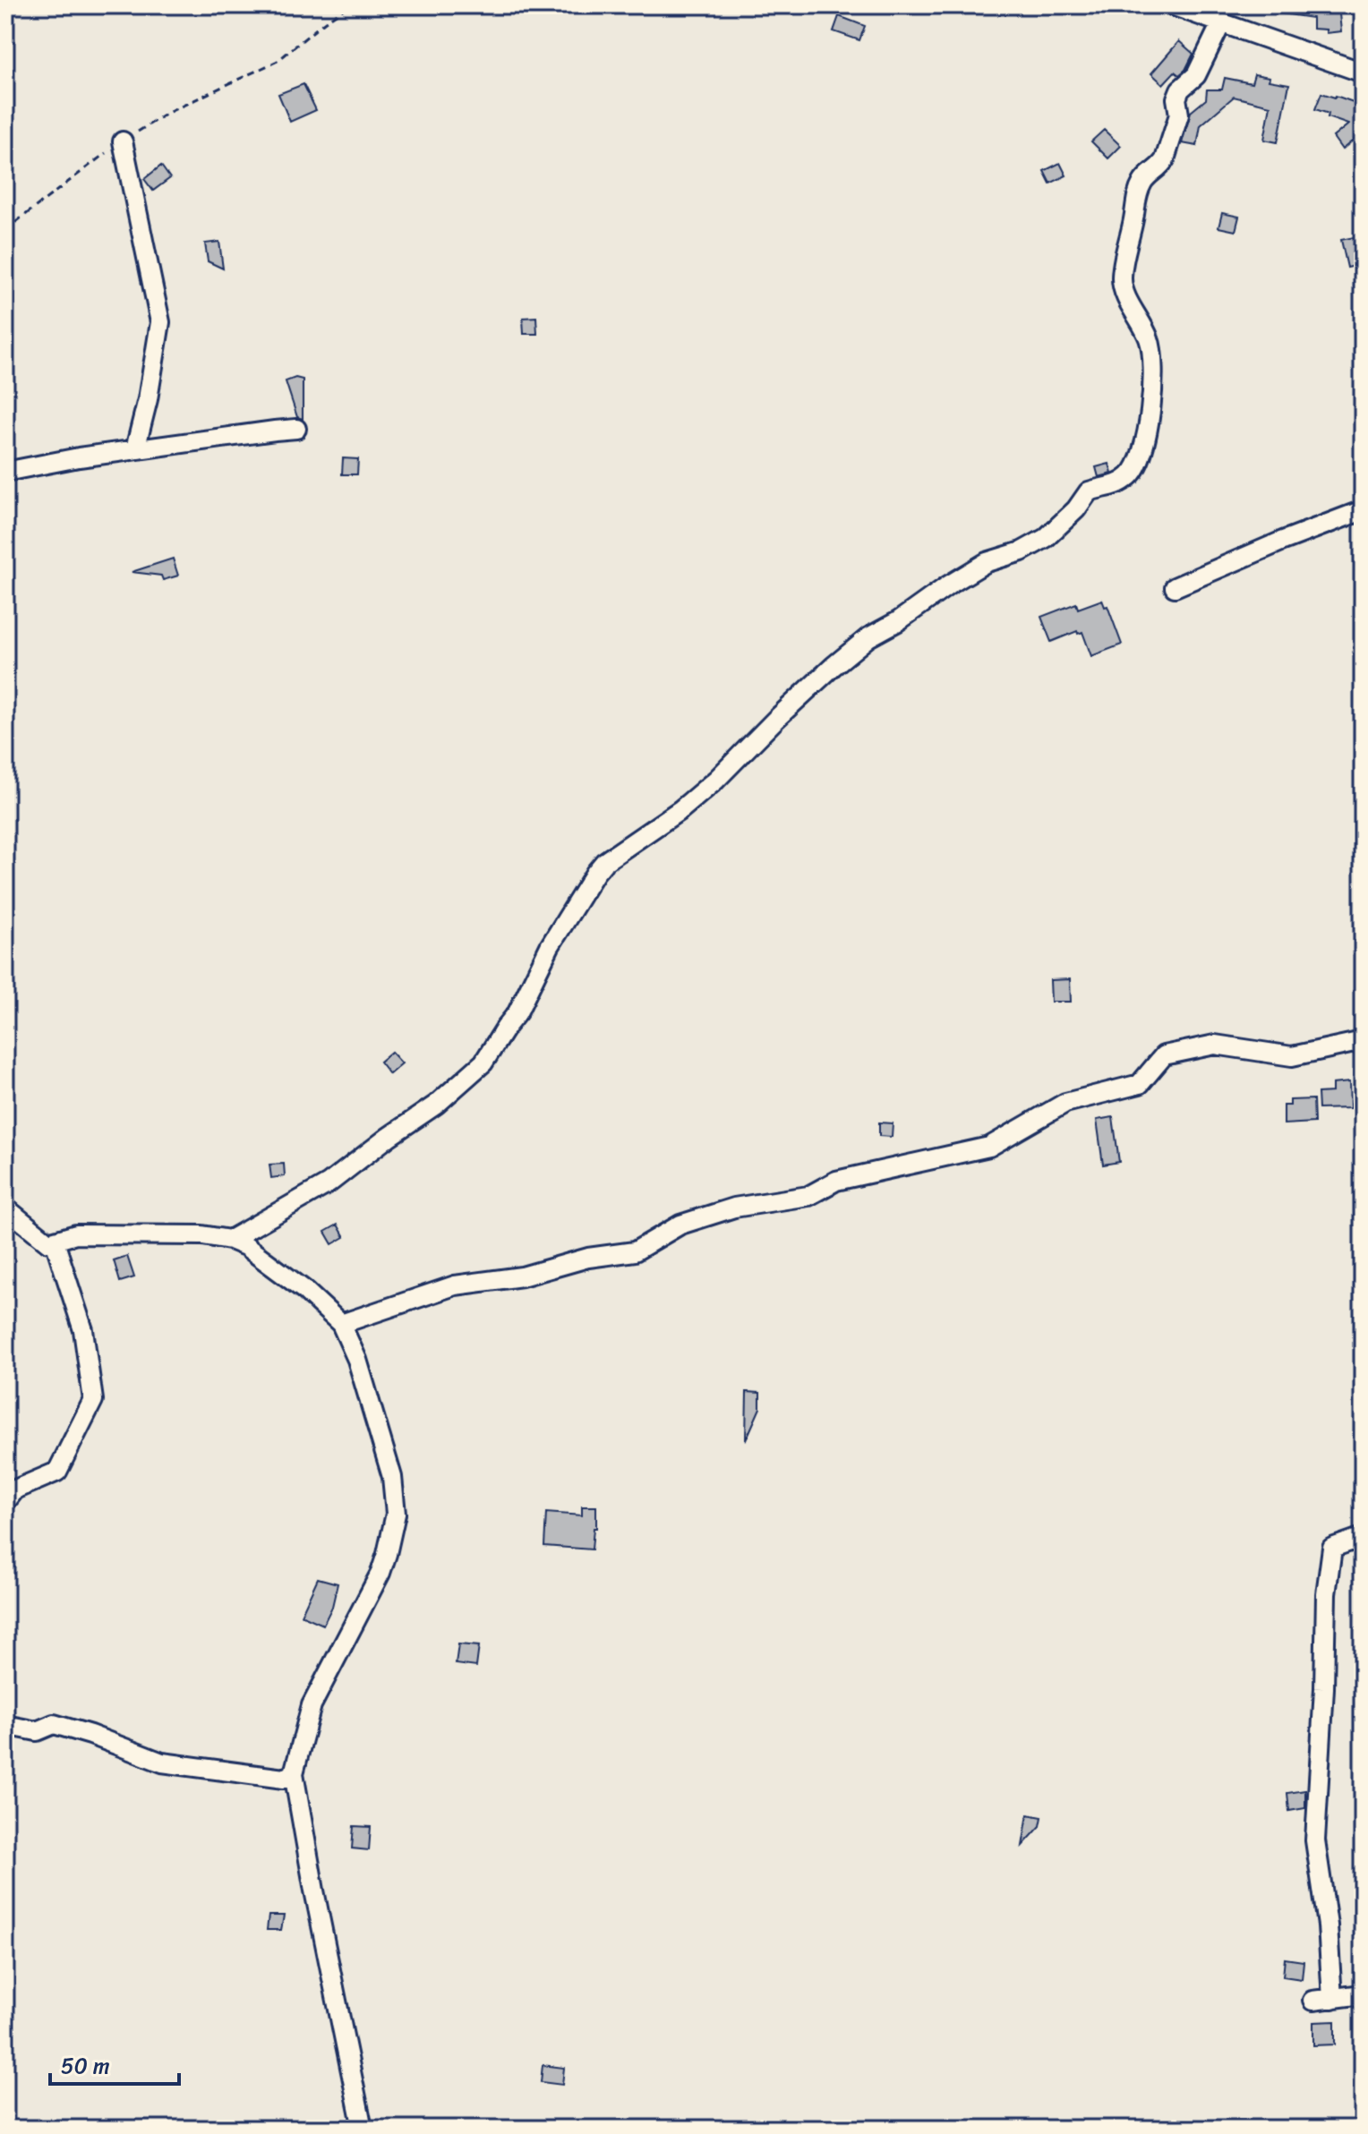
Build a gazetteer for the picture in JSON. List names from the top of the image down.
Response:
{
  "scale_bar": "50 m"
}
